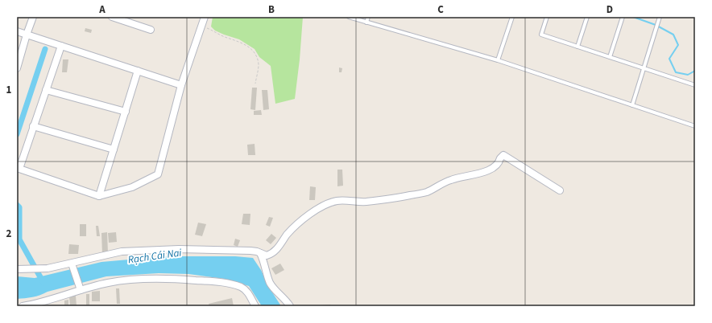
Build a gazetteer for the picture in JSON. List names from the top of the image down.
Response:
{
  "water": ["Rạch Cái Nai"],
  "grid": {
    "columns": [
      "A",
      "B",
      "C",
      "D"
    ],
    "rows": ["1", "2"]
  }
}
